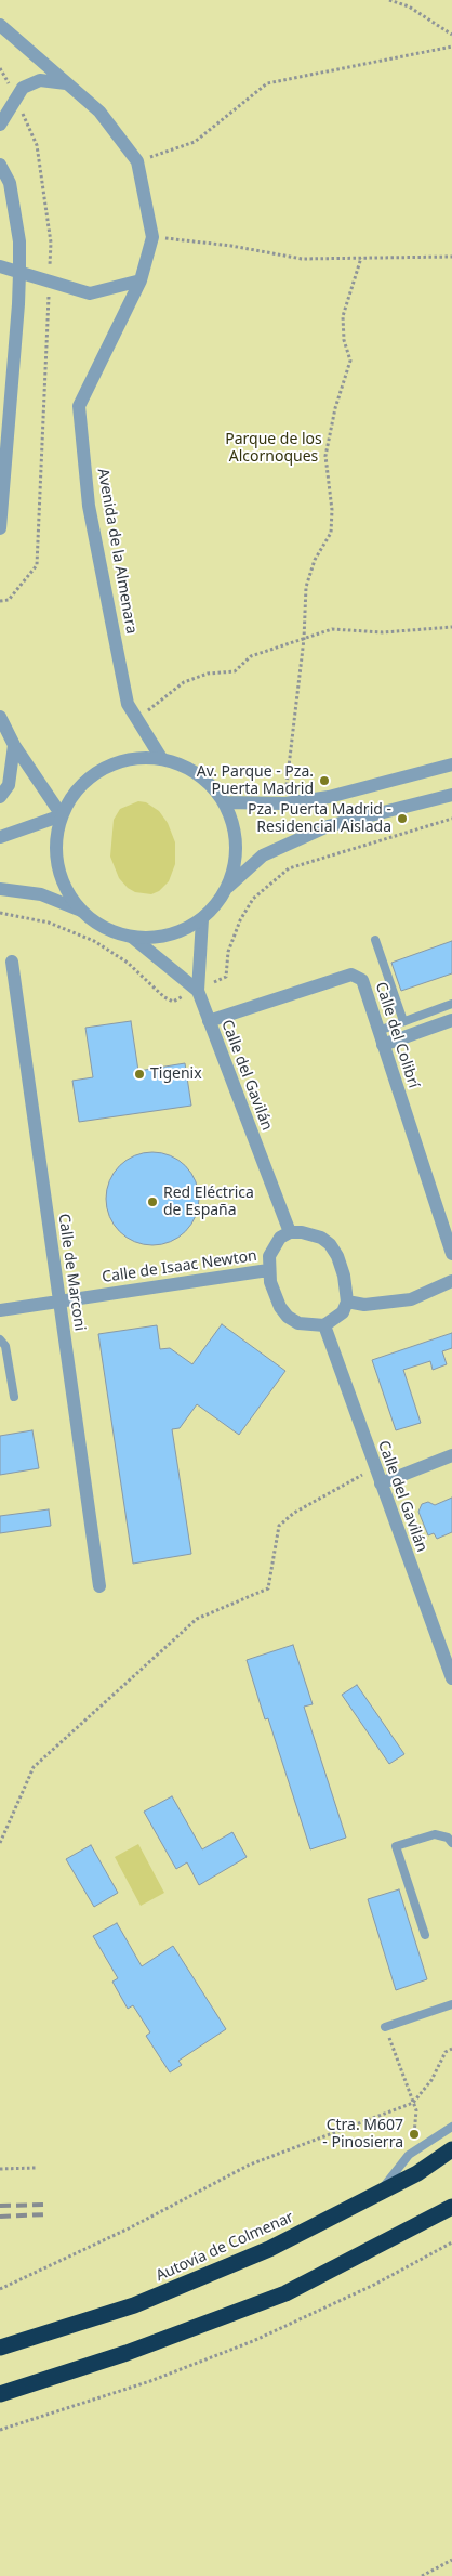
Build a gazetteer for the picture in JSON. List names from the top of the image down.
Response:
{
  "streets": {
    "highway": ["Autovía de Colmenar"],
    "street": [
      "Avenida de la Almenara",
      "Calle del Colibrí",
      "Calle del Gavilán",
      "Calle de Isaac Newton",
      "Calle de Marconi"
    ]
  },
  "crossings": [
    ["Avenida de la Almenara", "Calle del Gavilán"],
    ["Calle del Colibrí", "Calle del Gavilán"],
    ["Calle del Gavilán", "Calle de Isaac Newton"],
    ["Calle de Isaac Newton", "Calle de Marconi"]
  ],
  "parks": ["Parque de los Alcornoques"],
  "places": [
    "Av. Parque - Pza. Puerta Madrid",
    "Pza. Puerta Madrid - Residencial Aislada",
    "Tigenix",
    "Red Eléctrica de España",
    "Ctra. M607 - Pinosierra"
  ]
}
